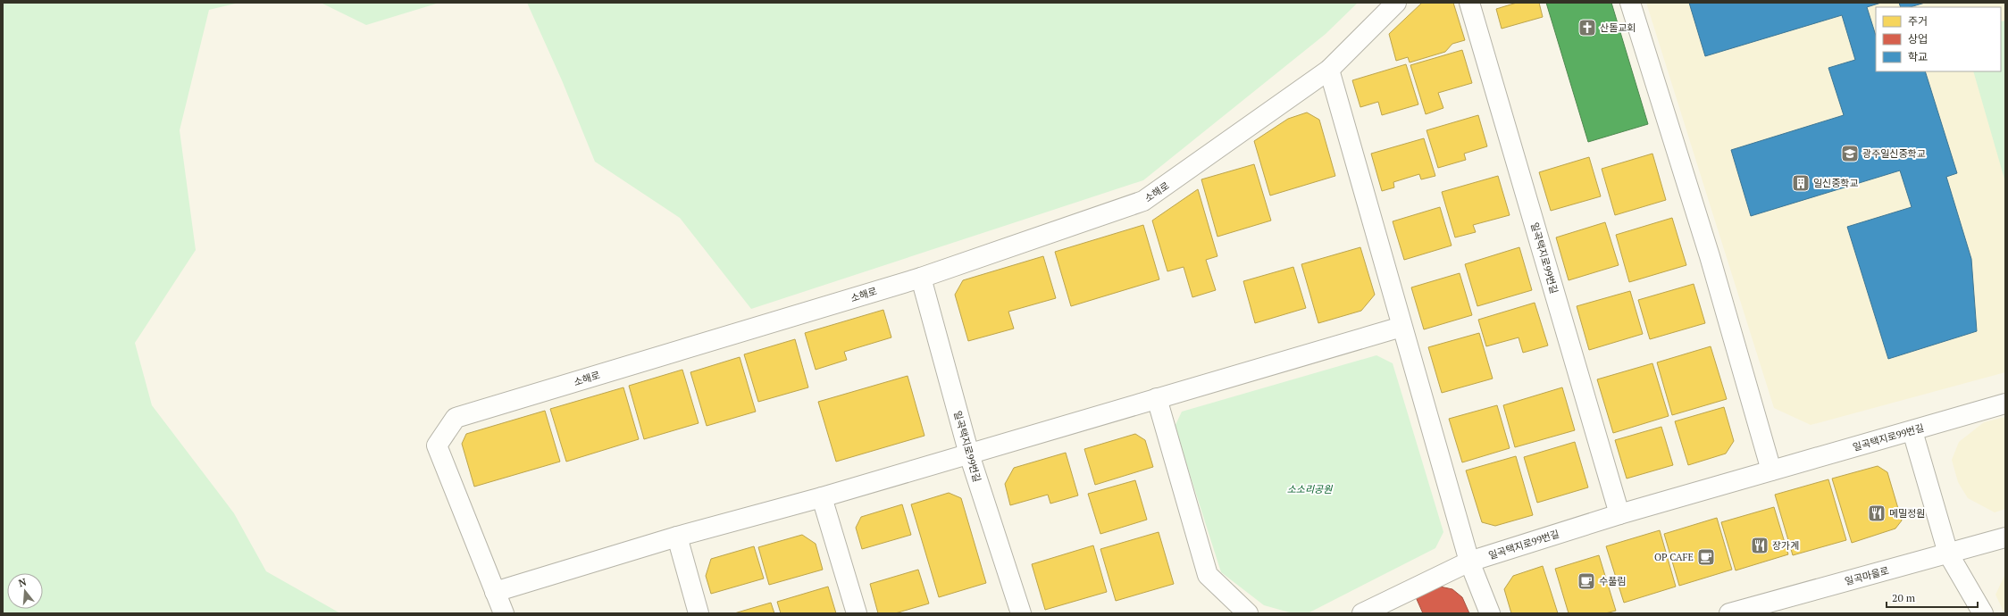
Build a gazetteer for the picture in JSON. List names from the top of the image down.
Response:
{
  "streets": {
    "street": ["소해로", "일곡택지로99번길", "일곡마을로"]
  },
  "crossings": [
    ["소해로", "일곡택지로99번길"]
  ],
  "parks": ["소소리공원"],
  "places": {
    "church": ["산돌교회"],
    "school or university": ["광주일신중학교"],
    "building": ["일신중학교"],
    "restaurant": ["메밀정원", "장가계"],
    "cafe": ["OP CAFE", "수풀림"]
  },
  "legend": ["주거", "상업", "학교"],
  "scale_bar": "20 m",
  "north": "top"
}
